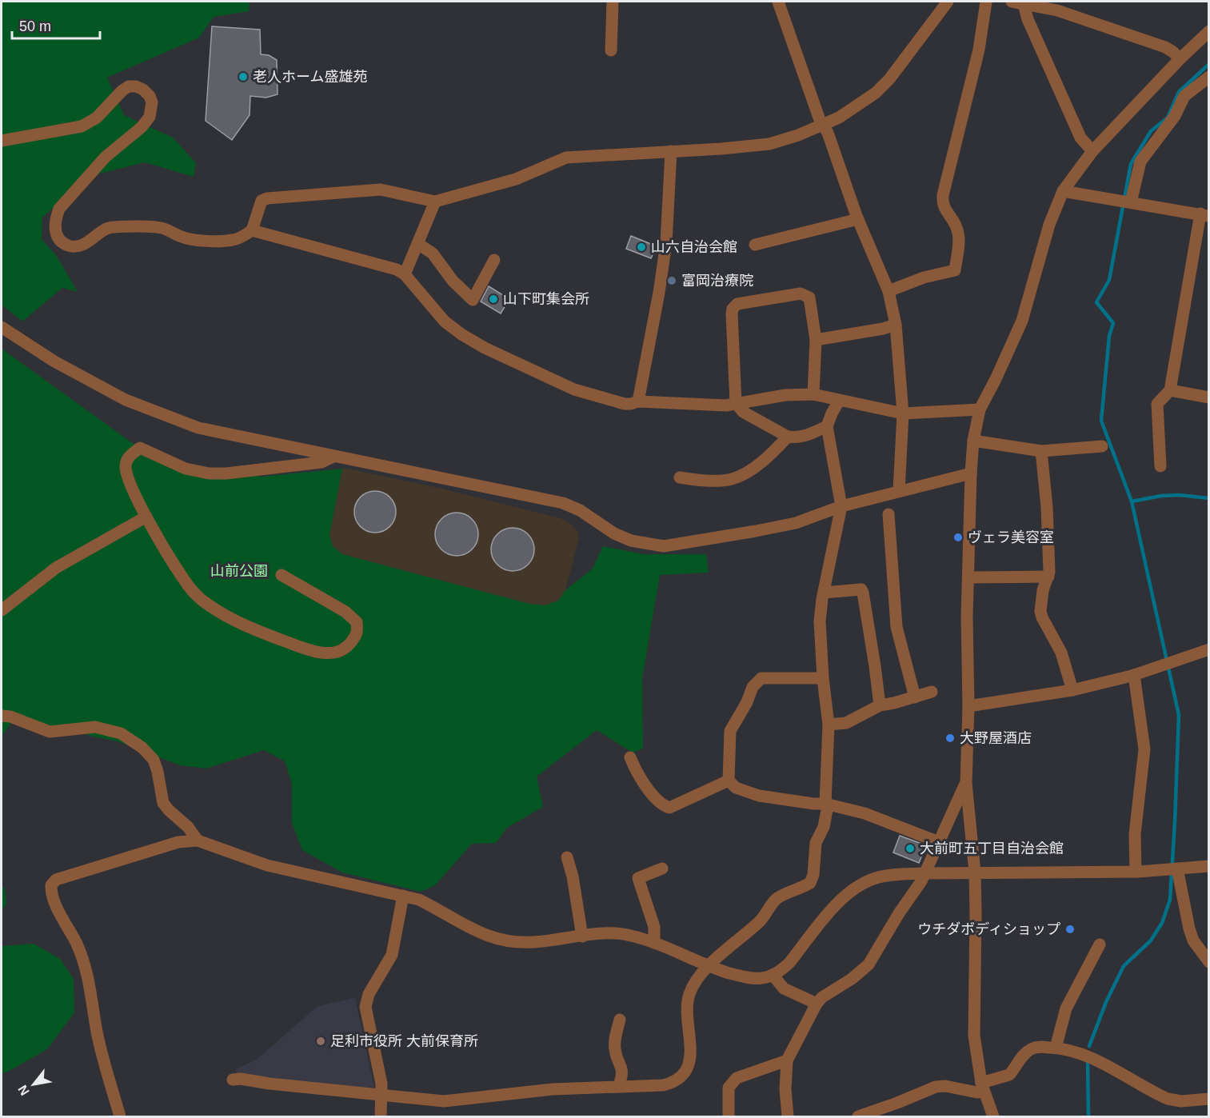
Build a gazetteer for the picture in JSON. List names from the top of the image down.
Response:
{
  "parks": ["山前公園"],
  "places": [
    "老人ホーム盛雄苑",
    "山六自治会館",
    "富岡治療院",
    "山下町集会所",
    "ヴェラ美容室",
    "大野屋酒店",
    "大前町五丁目自治会館",
    "ウチダボディショップ",
    "足利市役所 大前保育所"
  ],
  "scale_bar": "50 m",
  "north": "bottom left"
}
